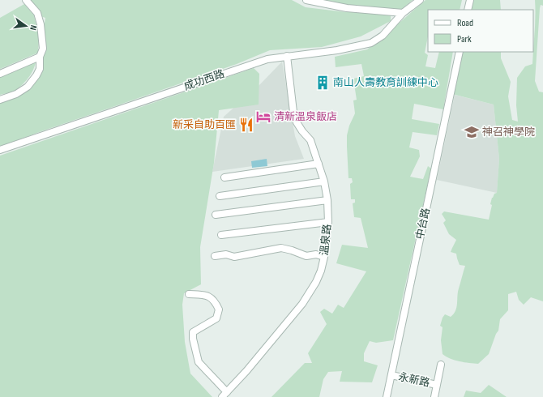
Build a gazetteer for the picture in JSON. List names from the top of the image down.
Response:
{
  "streets": {
    "street": [
      "成功西路",
      "中台路",
      "溫泉路",
      "永新路"
    ]
  },
  "crossings": [
    ["成功西路", "溫泉路"],
    ["中台路", "永新路"]
  ],
  "places": {
    "building": ["南山人壽教育訓練中心"],
    "hotel": ["清新溫泉飯店"],
    "restaurant": ["新采自助百匯"],
    "school or university": ["神召神學院"]
  },
  "legend": ["Road", "Park"],
  "north": "right"
}
